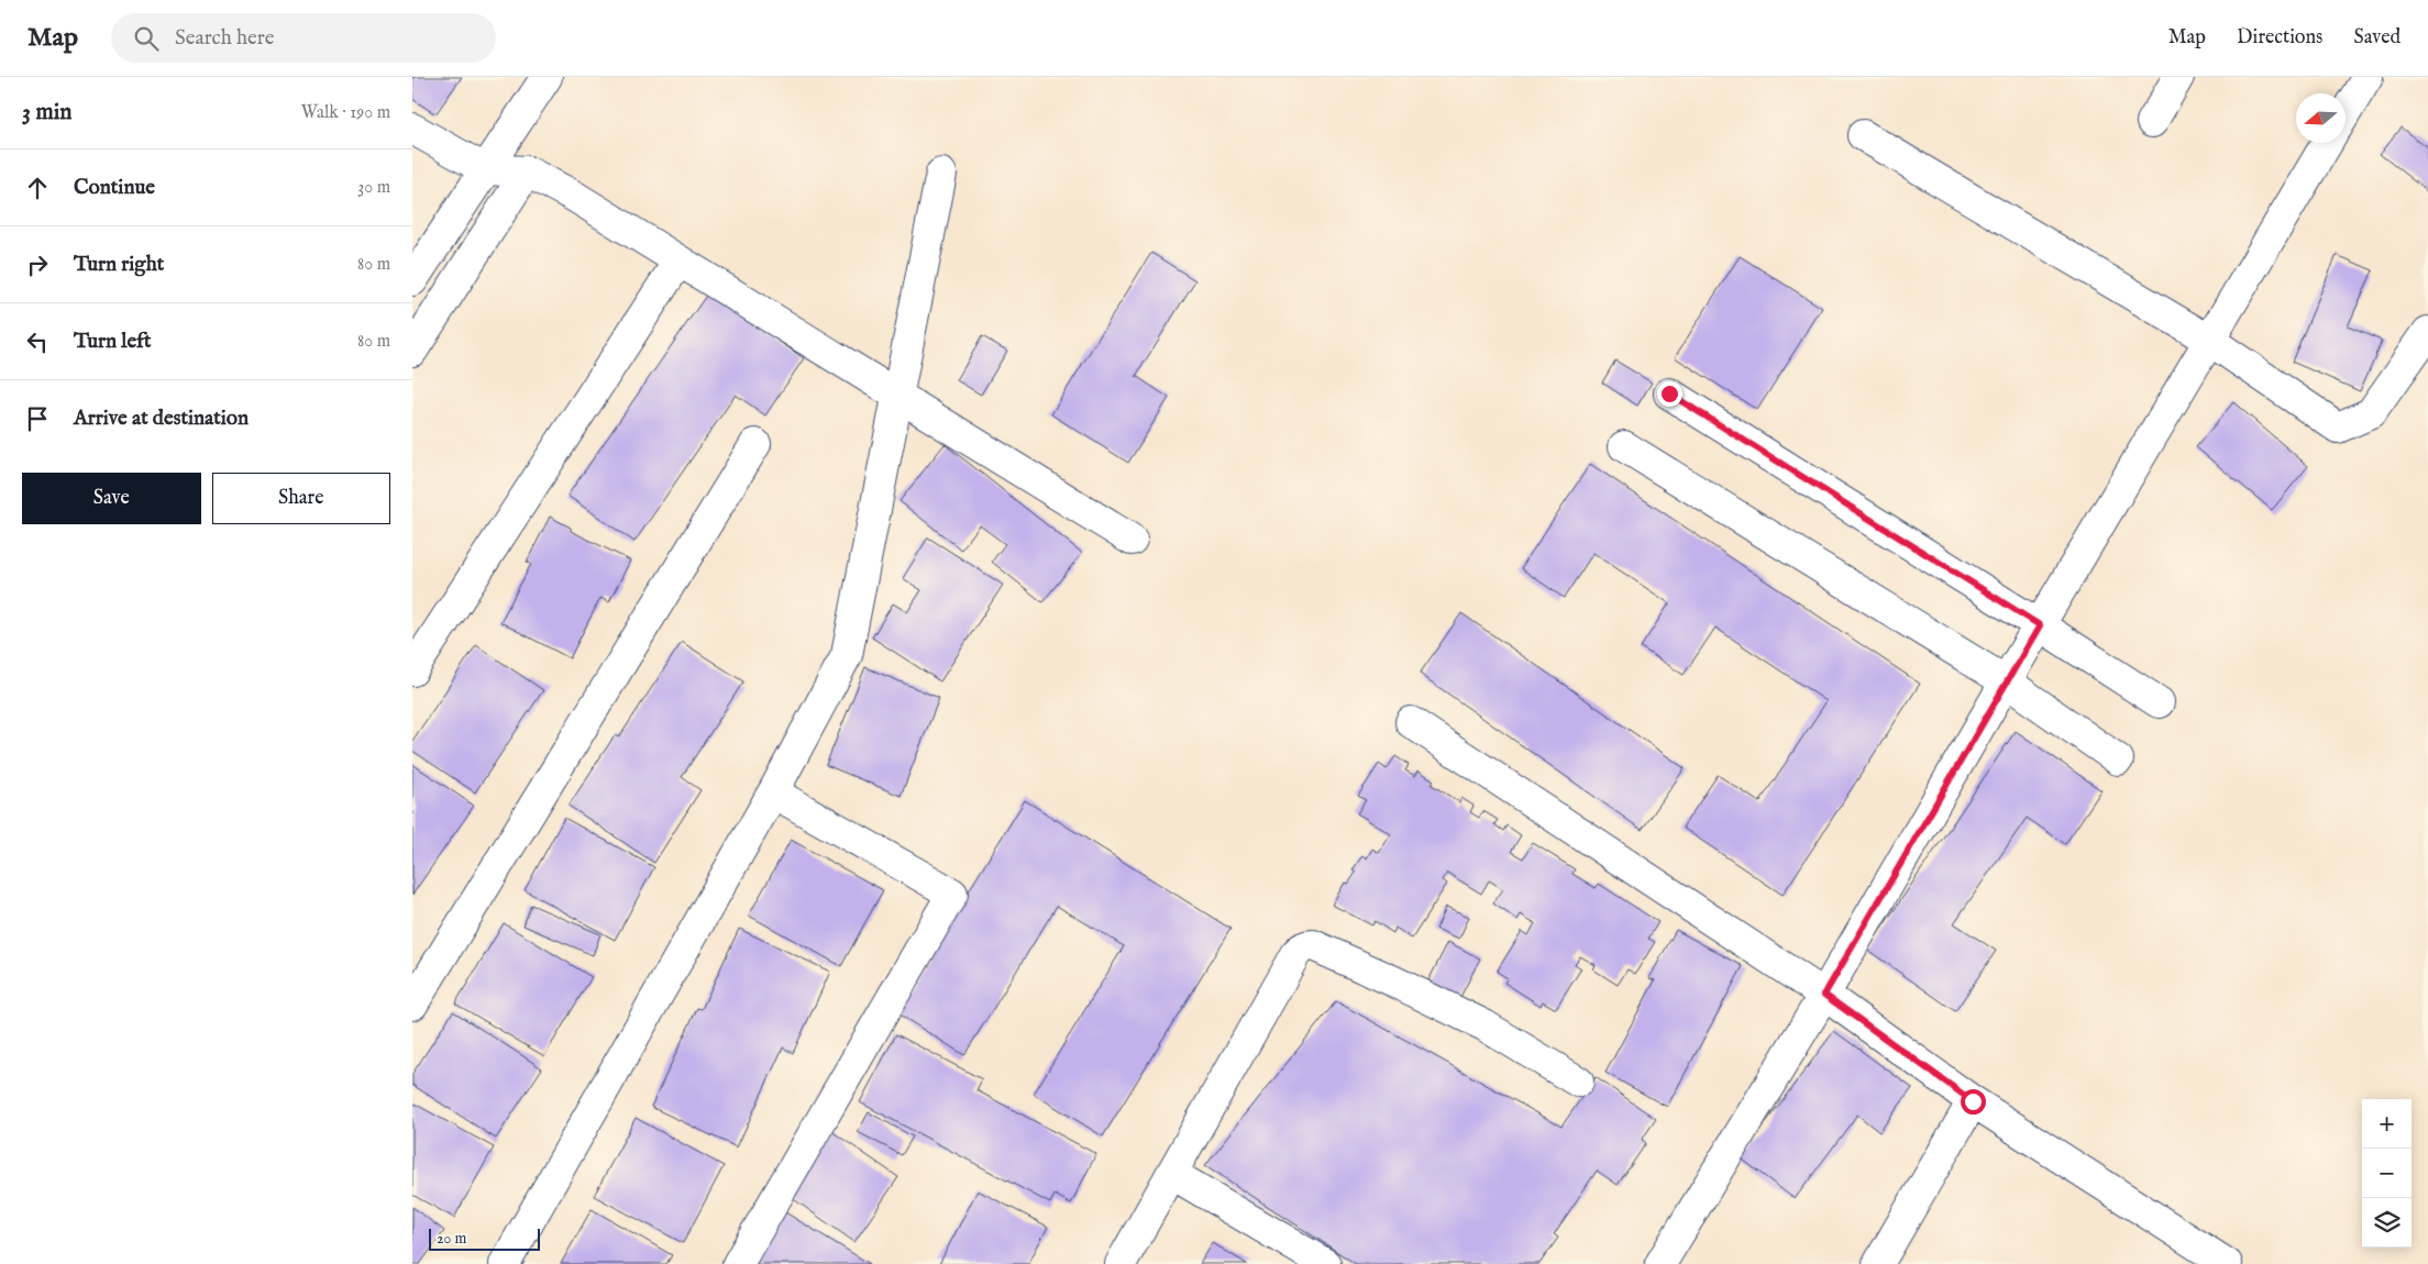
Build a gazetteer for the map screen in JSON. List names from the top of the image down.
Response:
{
  "scale_bar": "20 m",
  "north": "left",
  "page": {
    "header": "Map",
    "search": "Search here",
    "nav": ["Map", "Directions", "Saved"],
    "heading": ["3 min", "Walk · 190 m"],
    "list": [
      ["Continue", "30 m"],
      ["Turn right", "80 m"],
      ["Turn left", "80 m"],
      "Arrive at destination"
    ],
    "buttons": ["Save", "Share"],
    "map_buttons": ["+", "−"],
    "scale": "20 m"
  }
}
